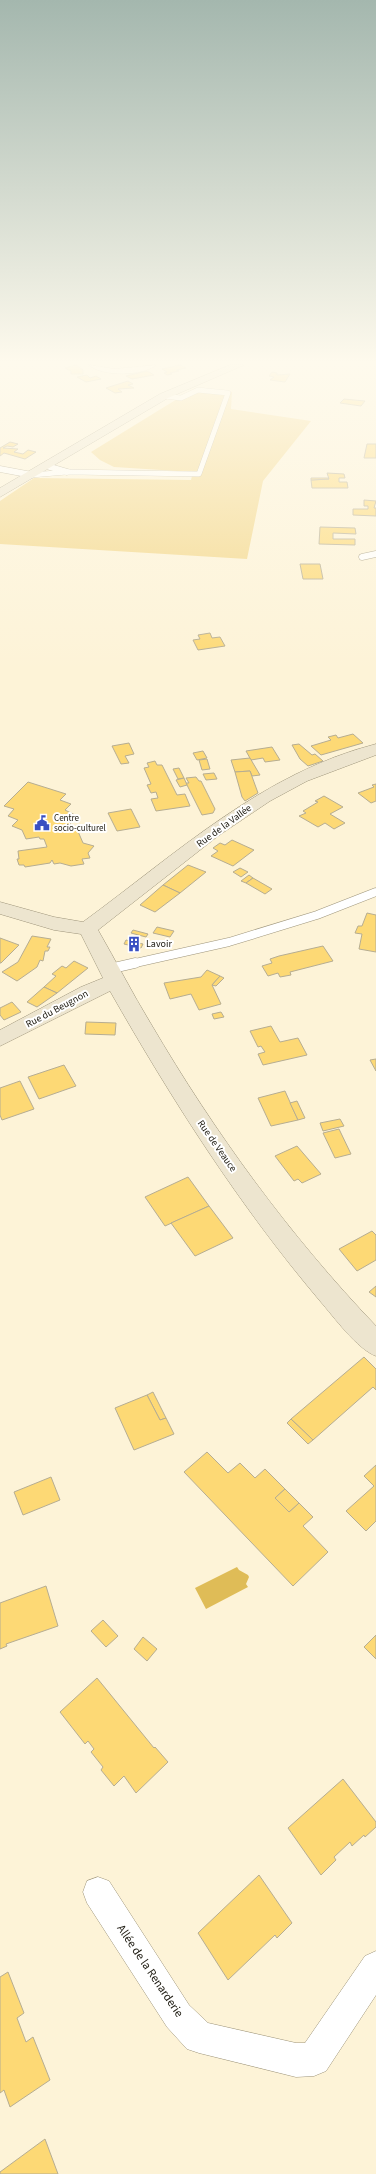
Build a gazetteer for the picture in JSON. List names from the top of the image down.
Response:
{
  "streets": {
    "street": [
      "Rue de la Vallée",
      "Rue du Beugnon",
      "Rue de Veauce",
      "Allée de la Renarderie"
    ]
  },
  "crossings": [
    ["Rue de la Vallée", "Rue de Veauce"],
    ["Rue du Beugnon", "Rue de Veauce"]
  ],
  "places": {
    "public building": ["Centre socio-culturel"],
    "building": ["Lavoir"]
  }
}
